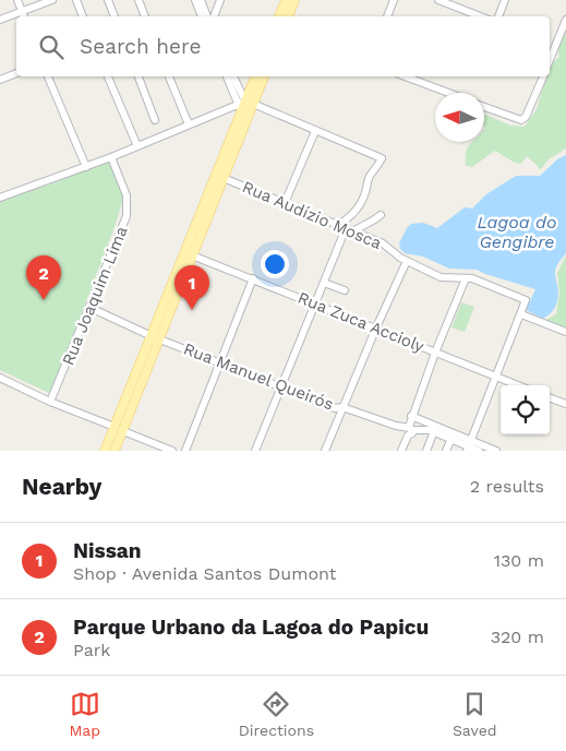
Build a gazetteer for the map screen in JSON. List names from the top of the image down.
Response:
{
  "streets": {
    "street": [
      "Rua Audízio Mosca",
      "Rua Joaquim Lima",
      "Rua Zuca Accioly",
      "Rua Manuel Queirós"
    ]
  },
  "crossings": [
    ["Rua Joaquim Lima", "Rua Manuel Queirós"]
  ],
  "water": ["Lagoa do Gengibre"],
  "north": "left",
  "page": {
    "search": "Search here",
    "pins": ["2", "1"],
    "heading": ["Nearby", "2 results"],
    "list": [
      {
        "mark": "1",
        "name": "Nissan",
        "note": "Shop · Avenida Santos Dumont",
        "value": "130 m"
      },
      {
        "mark": "2",
        "name": "Parque Urbano da Lagoa do Papicu",
        "note": "Park",
        "value": "320 m"
      }
    ],
    "nav": ["Map", "Directions", "Saved"]
  }
}
